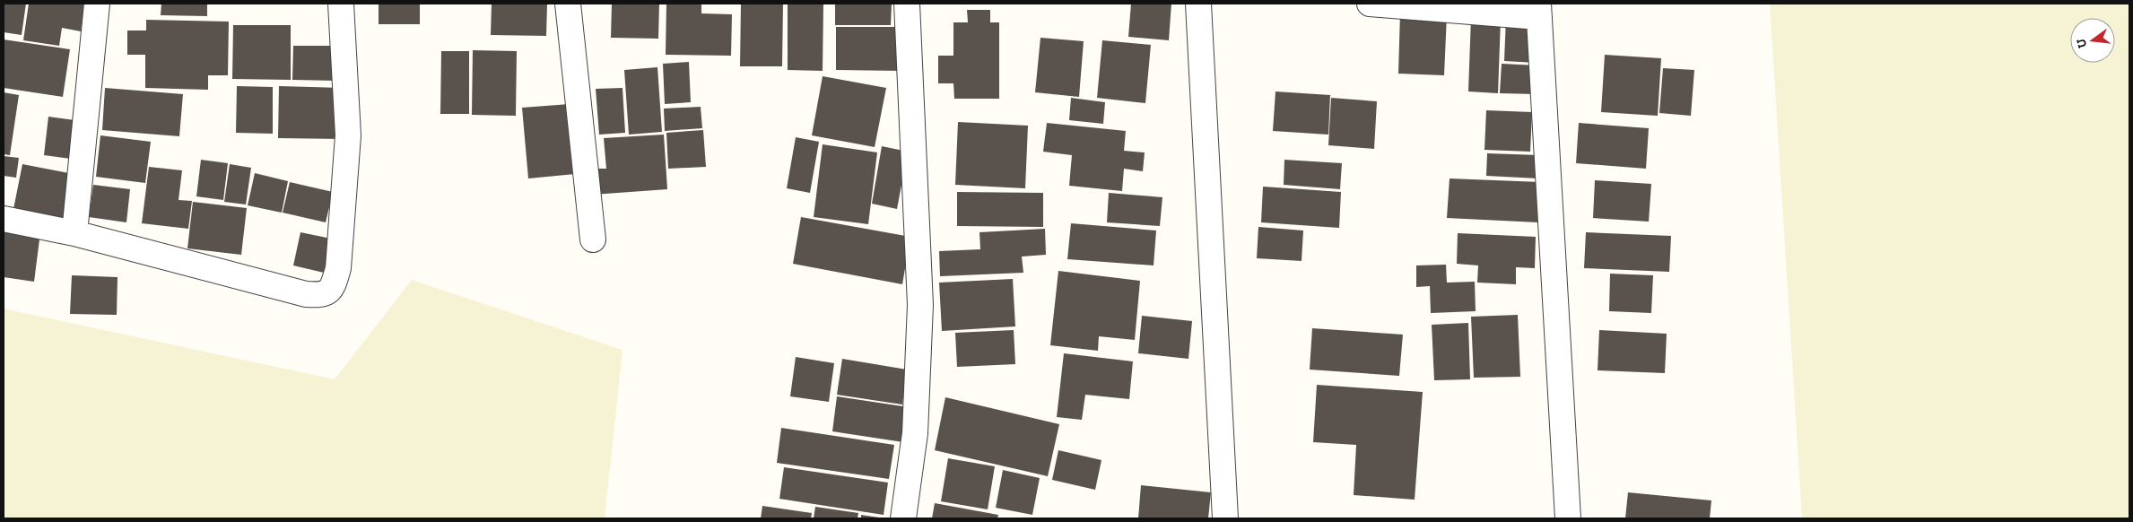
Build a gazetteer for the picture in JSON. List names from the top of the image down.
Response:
{
  "north": "left"
}
